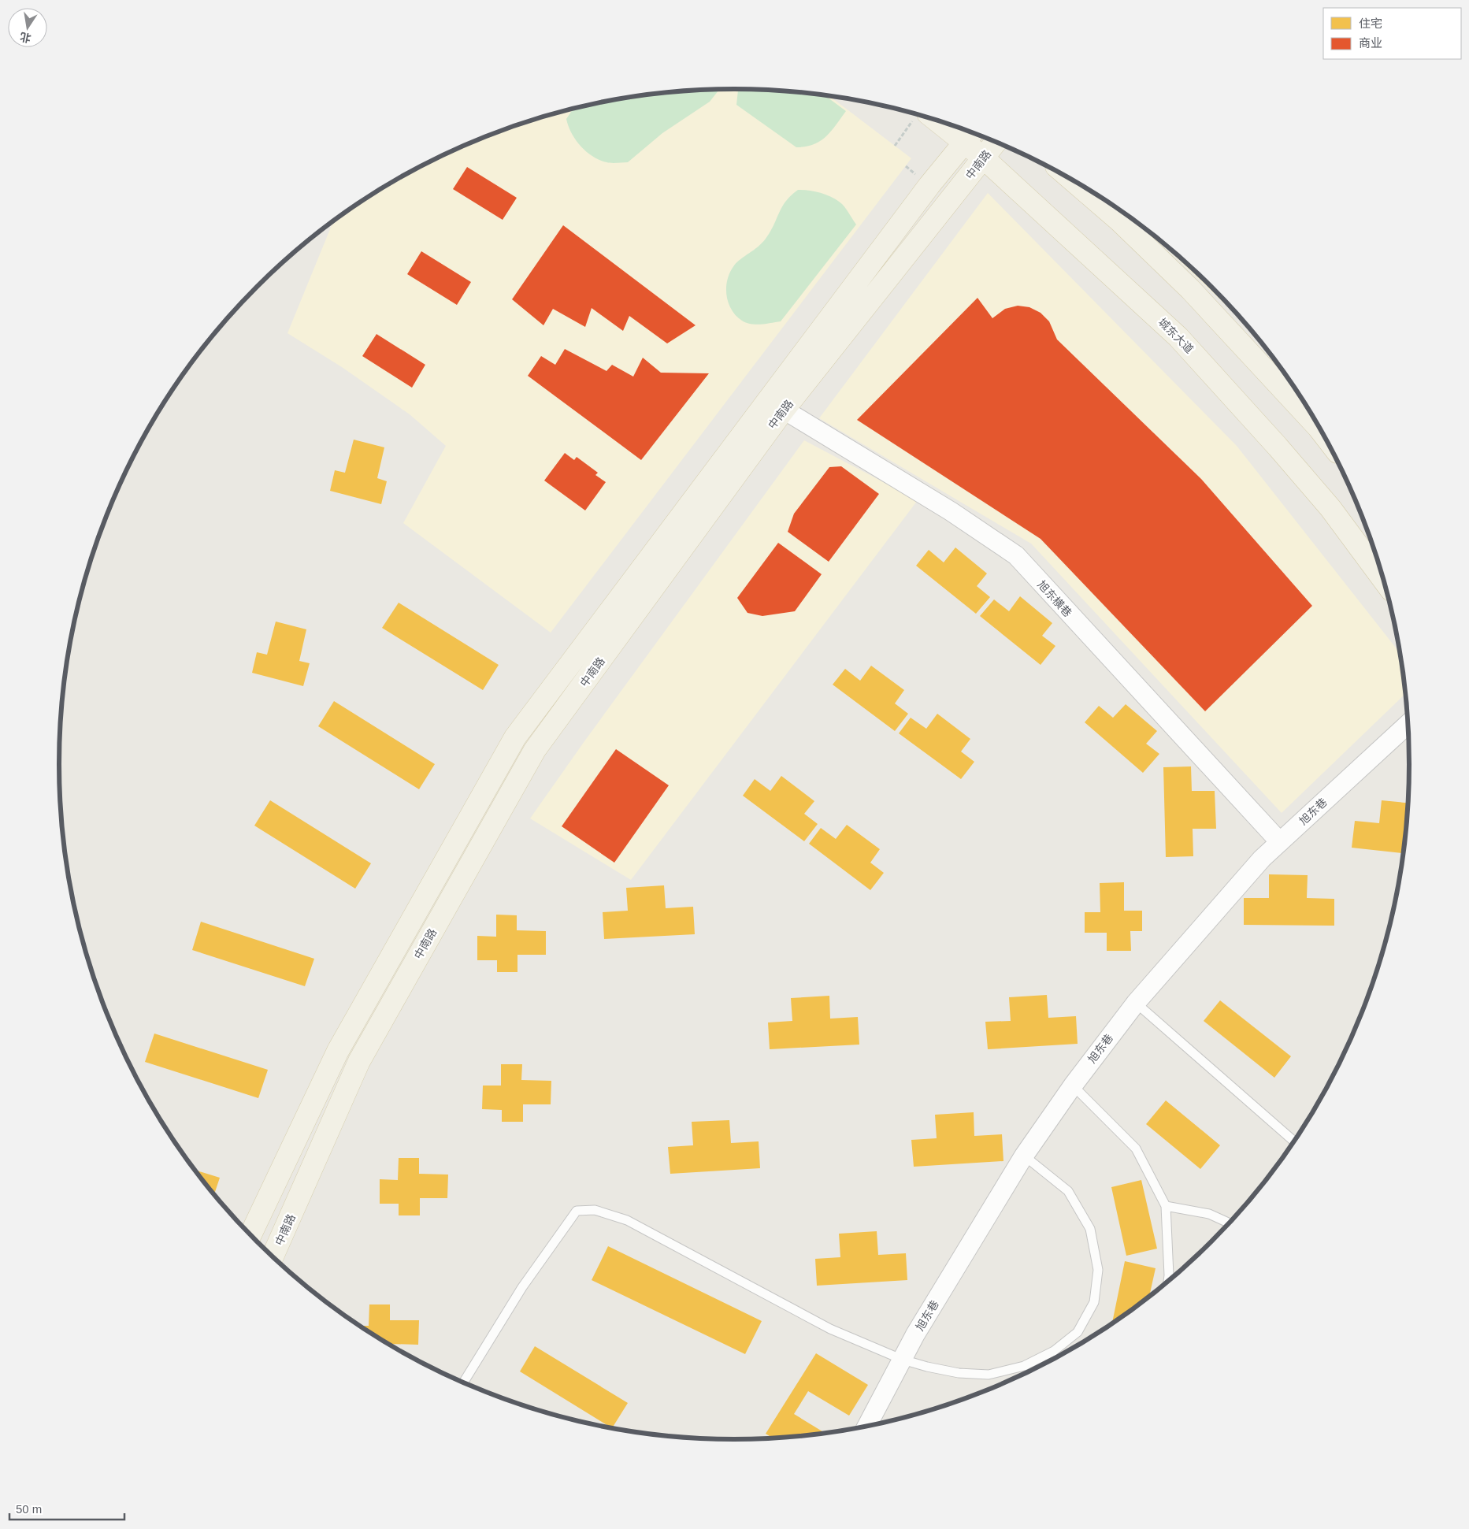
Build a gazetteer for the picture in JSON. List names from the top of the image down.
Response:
{
  "streets": {
    "main road": ["中南路", "城东大道"],
    "street": ["旭东横巷", "旭东巷"]
  },
  "crossings": [
    ["中南路", "城东大道"],
    ["中南路", "旭东横巷"],
    ["旭东横巷", "旭东巷"]
  ],
  "legend": ["住宅", "商业"],
  "scale_bar": "50 m",
  "north": "bottom"
}
